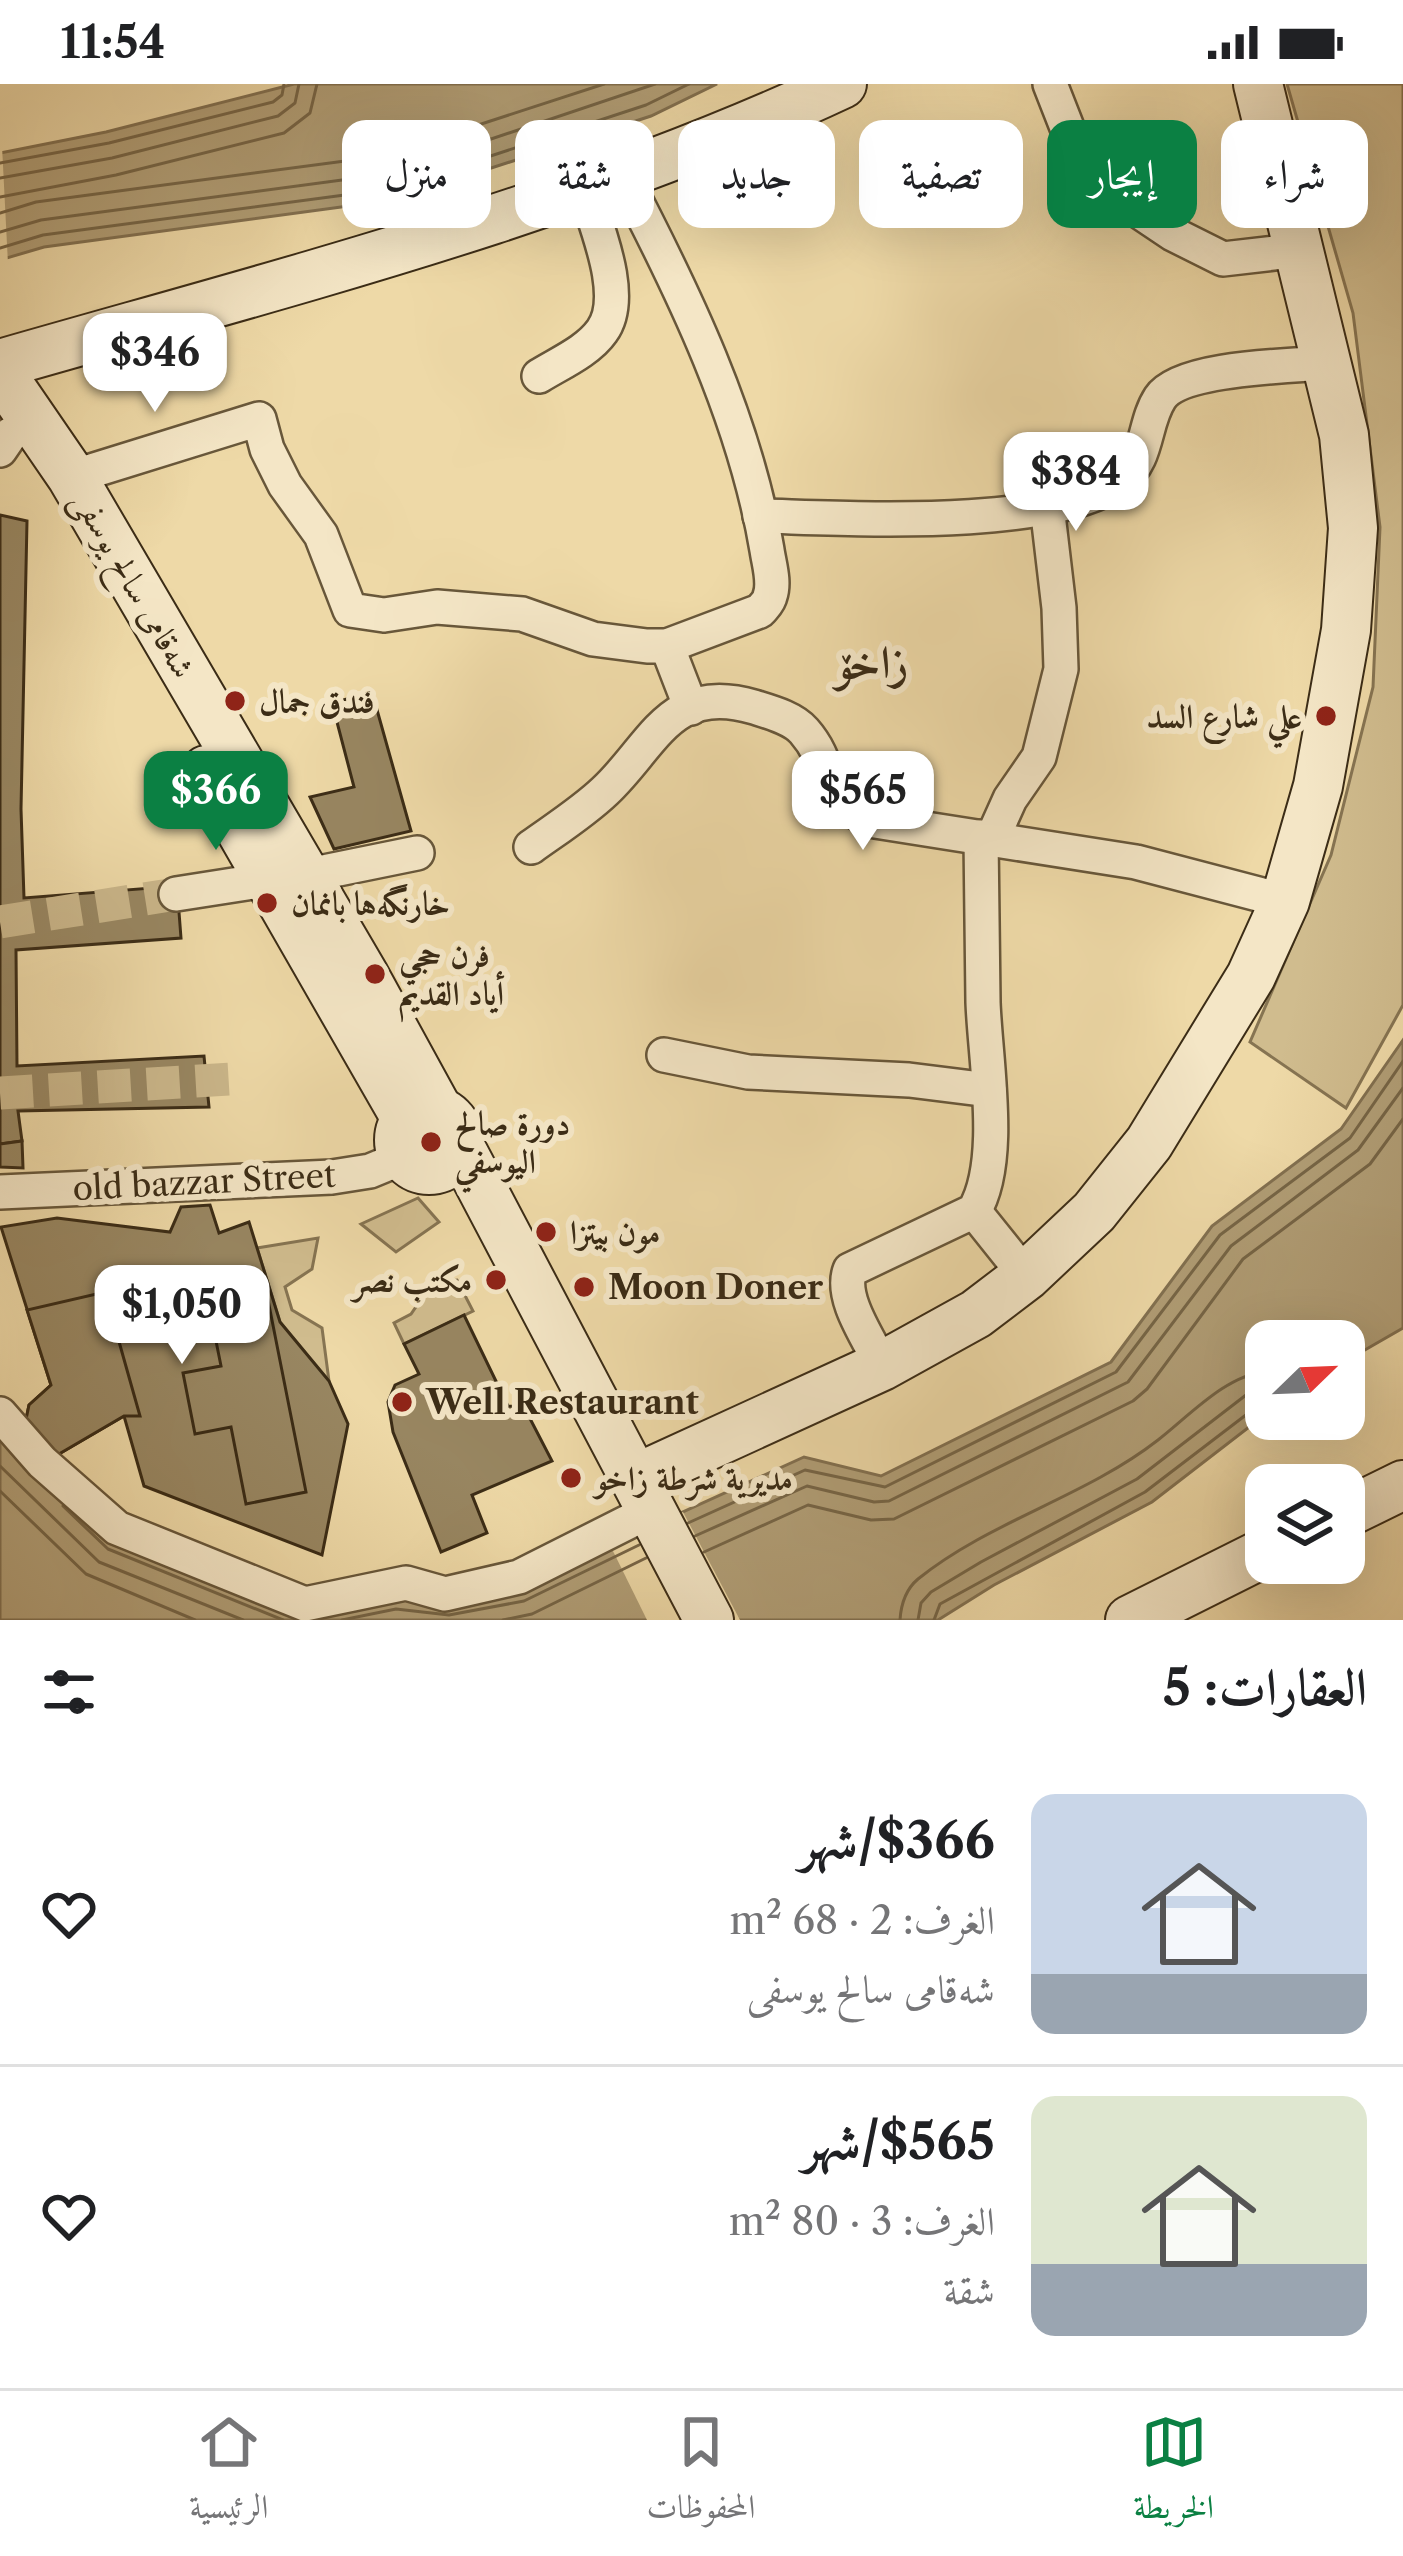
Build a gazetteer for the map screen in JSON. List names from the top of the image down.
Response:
{
  "streets": {
    "street": ["شەقامی سالح یوسفی", "old bazzar Street"]
  },
  "crossings": [
    ["شەقامی سالح یوسفی", "old bazzar Street"]
  ],
  "districts": ["زاخۆ"],
  "places": [
    "فندق جمال",
    "علي شارع السد",
    "خارنگەها بانمان",
    "فرن حجي أياد القديم",
    "دورة صالح اليوسفي",
    "مون بيتزا",
    "مكتب نصر",
    "Moon Doner",
    "Well Restaurant",
    "مديرية شرطة زاخو"
  ],
  "north": "top right",
  "page": {
    "status": "11:54",
    "chip": [
      "شراء",
      "إيجار",
      "تصفية",
      "جديد",
      "شقة",
      "منزل"
    ],
    "price": [
      "$346",
      "$384",
      "$366",
      "$565",
      "$1,050"
    ],
    "heading": "العقارات: 5",
    "list": [
      {
        "name": "$366/شهر",
        "note": "الغرف: 2 · 68 m² · شەقامی سالح یوسفی"
      },
      {
        "name": "$565/شهر",
        "note": "الغرف: 3 · 80 m² · شقة"
      }
    ],
    "tabs": ["الخريطة", "المحفوظات", "الرئيسية"]
  }
}
